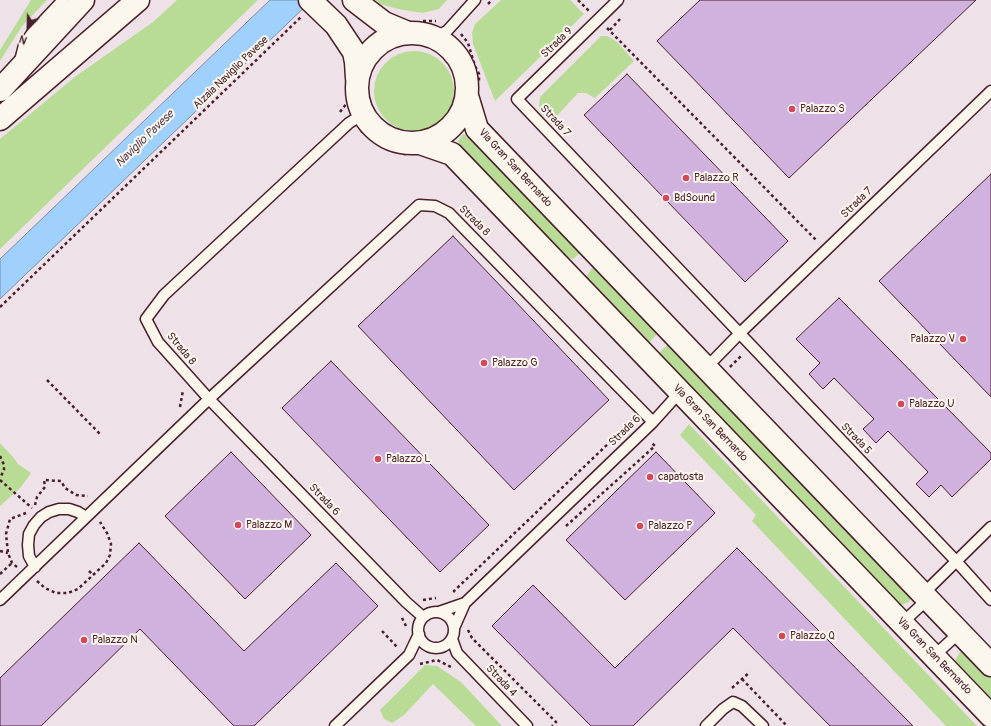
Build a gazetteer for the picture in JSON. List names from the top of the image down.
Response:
{
  "streets": {
    "main road": ["Via Gran San Bernardo"],
    "lane": [
      "Strada 9",
      "Strada 7",
      "Strada 8",
      "Strada 6",
      "Strada 5",
      "Strada 4"
    ],
    "path": ["Alzaia Naviglio Pavese"]
  },
  "crossings": [
    ["Strada 9", "Strada 7"],
    ["Strada 7", "Via Gran San Bernardo"],
    ["Strada 7", "Strada 5"],
    ["Via Gran San Bernardo", "Strada 8"],
    ["Via Gran San Bernardo", "Strada 6"],
    ["Strada 8", "Strada 6"],
    ["Strada 6", "Strada 4"]
  ],
  "water": ["Naviglio Pavese"],
  "places": [
    "Palazzo S",
    "Palazzo R",
    "BdSound",
    "Palazzo V",
    "Palazzo G",
    "Palazzo U",
    "Palazzo L",
    "capatosta",
    "Palazzo M",
    "Palazzo P",
    "Palazzo Q",
    "Palazzo N"
  ],
  "north": "bottom left"
}
